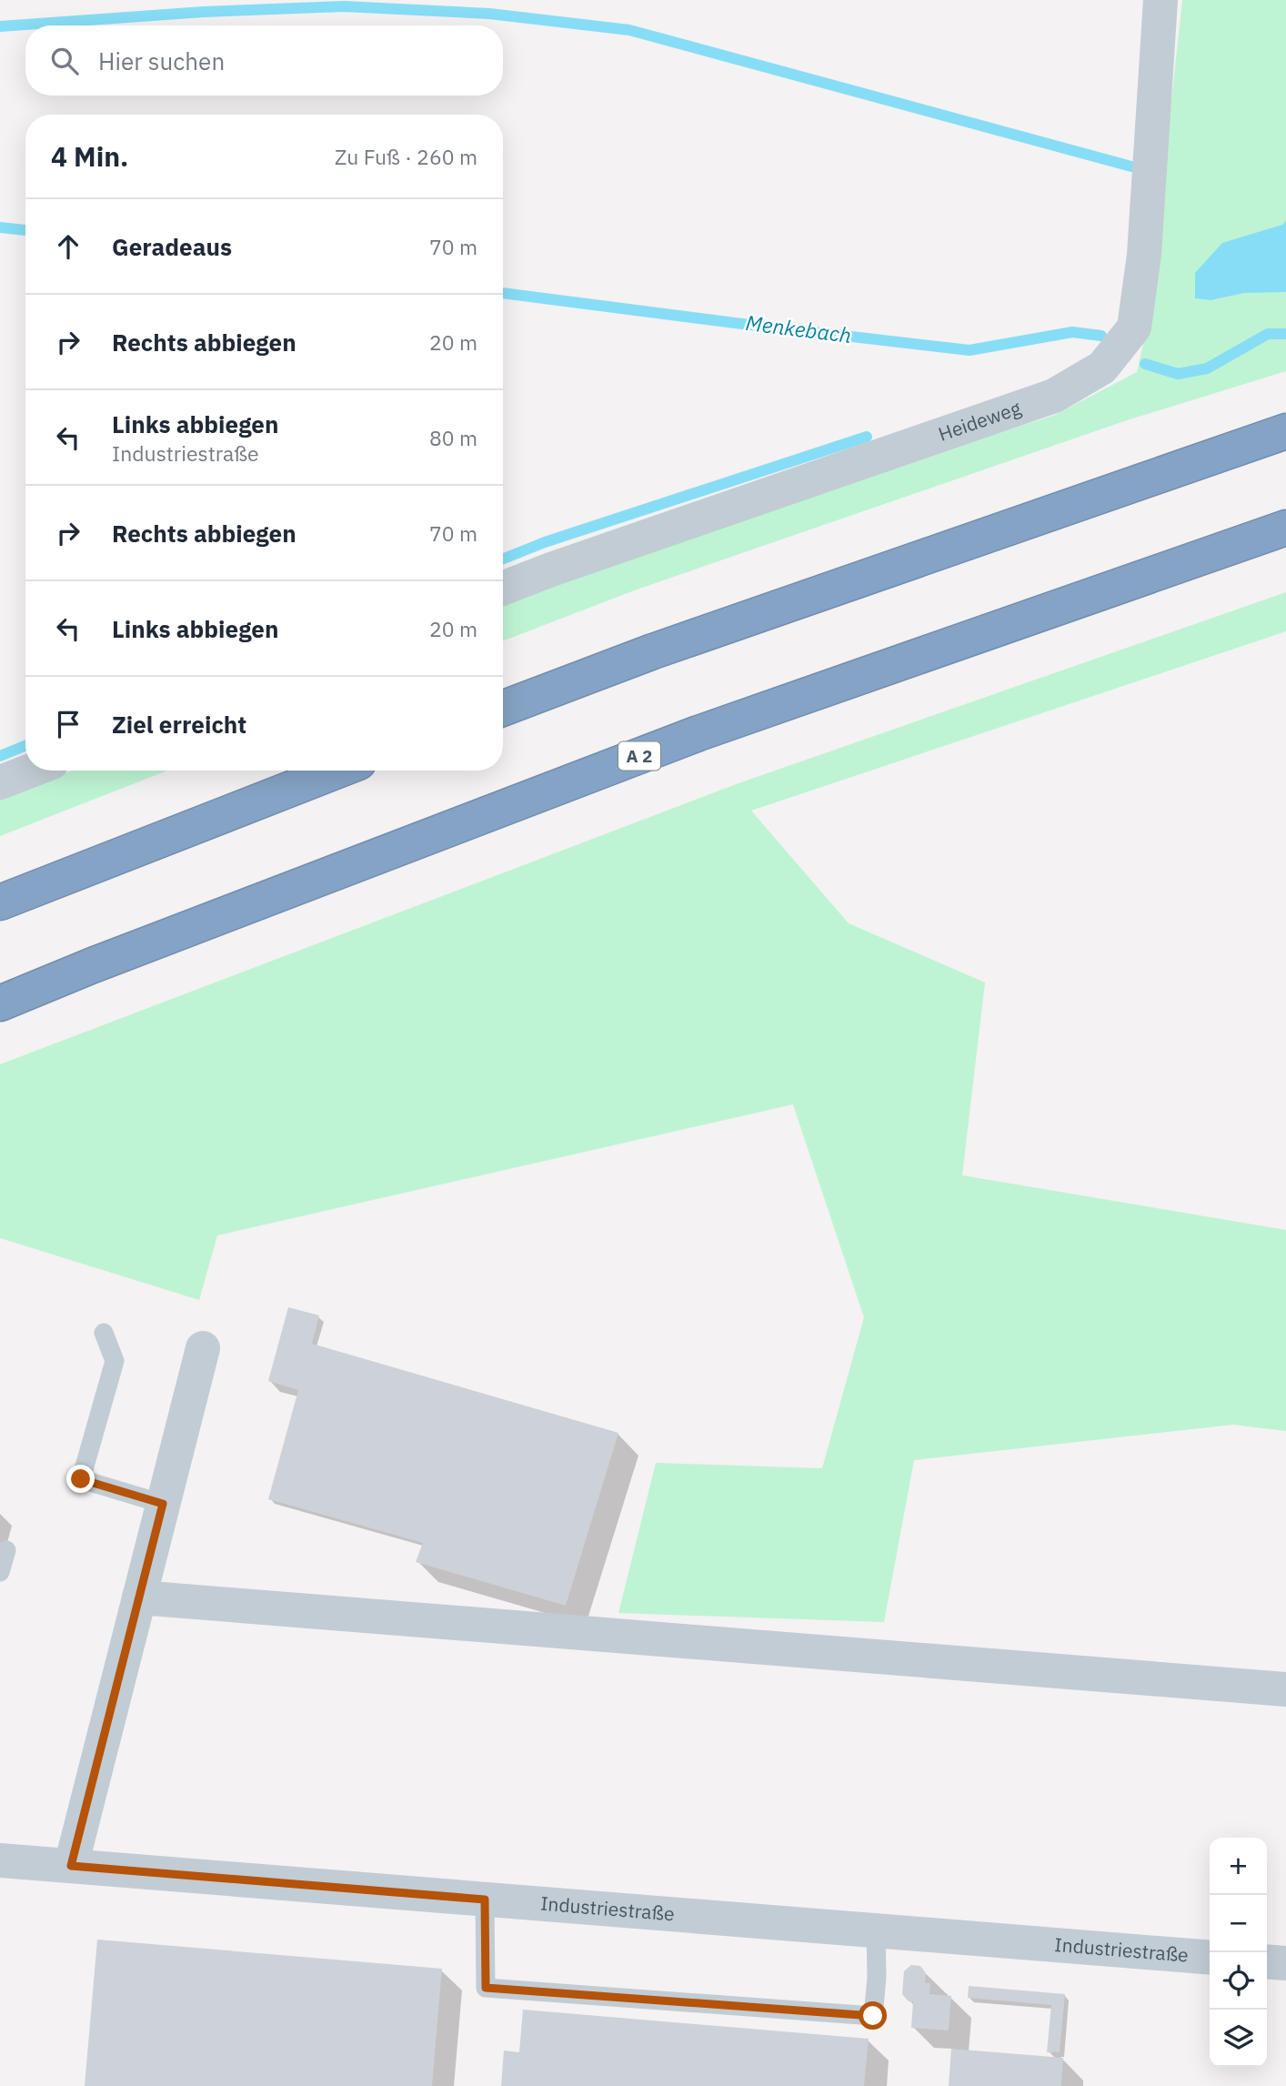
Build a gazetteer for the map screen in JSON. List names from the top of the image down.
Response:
{
  "streets": {
    "highway": ["A 2"],
    "street": ["Heideweg", "Industriestraße"]
  },
  "water": ["Menkebach"],
  "page": {
    "search": "Hier suchen",
    "heading": ["4 Min.", "Zu Fuß · 260 m"],
    "list": [
      ["Geradeaus", "70 m"],
      ["Rechts abbiegen", "20 m"],
      ["Links abbiegen", "Industriestraße", "80 m"],
      ["Rechts abbiegen", "70 m"],
      ["Links abbiegen", "20 m"],
      "Ziel erreicht"
    ],
    "map_buttons": ["+", "−"]
  }
}
